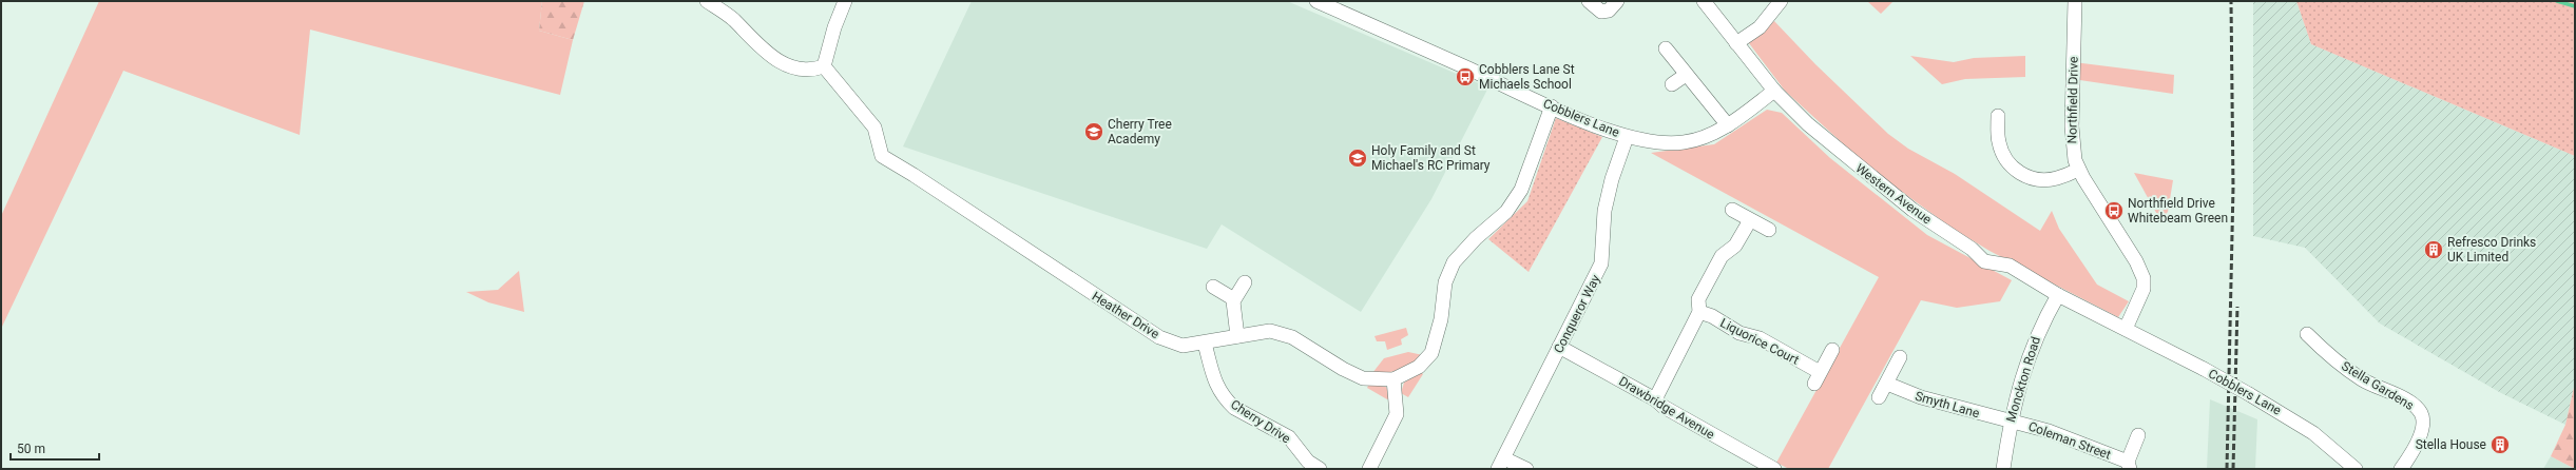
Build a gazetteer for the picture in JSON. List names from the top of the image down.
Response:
{
  "streets": {
    "street": [
      "Northfield Drive",
      "Cobblers Lane",
      "Western Avenue",
      "Conqueror Way",
      "Heather Drive",
      "Liquorice Court",
      "Monckton Road",
      "Stella Gardens",
      "Smyth Lane",
      "Drawbridge Avenue",
      "Cherry Drive",
      "Coleman Street"
    ]
  },
  "crossings": [
    ["Northfield Drive", "Cobblers Lane"],
    ["Northfield Drive", "Western Avenue"],
    ["Cobblers Lane", "Western Avenue"],
    ["Cobblers Lane", "Conqueror Way"],
    ["Cobblers Lane", "Heather Drive"],
    ["Western Avenue", "Monckton Road"],
    ["Conqueror Way", "Drawbridge Avenue"],
    ["Heather Drive", "Cherry Drive"],
    ["Monckton Road", "Smyth Lane"],
    ["Monckton Road", "Coleman Street"],
    ["Smyth Lane", "Coleman Street"]
  ],
  "places": {
    "bus stop": ["Cobblers Lane St Michaels School", "Northfield Drive Whitebeam Green"],
    "school or university": ["Cherry Tree Academy", "Holy Family and St Michael's RC Primary"],
    "building": ["Refresco Drinks UK Limited", "Stella House"]
  },
  "scale_bar": "50 m"
}
